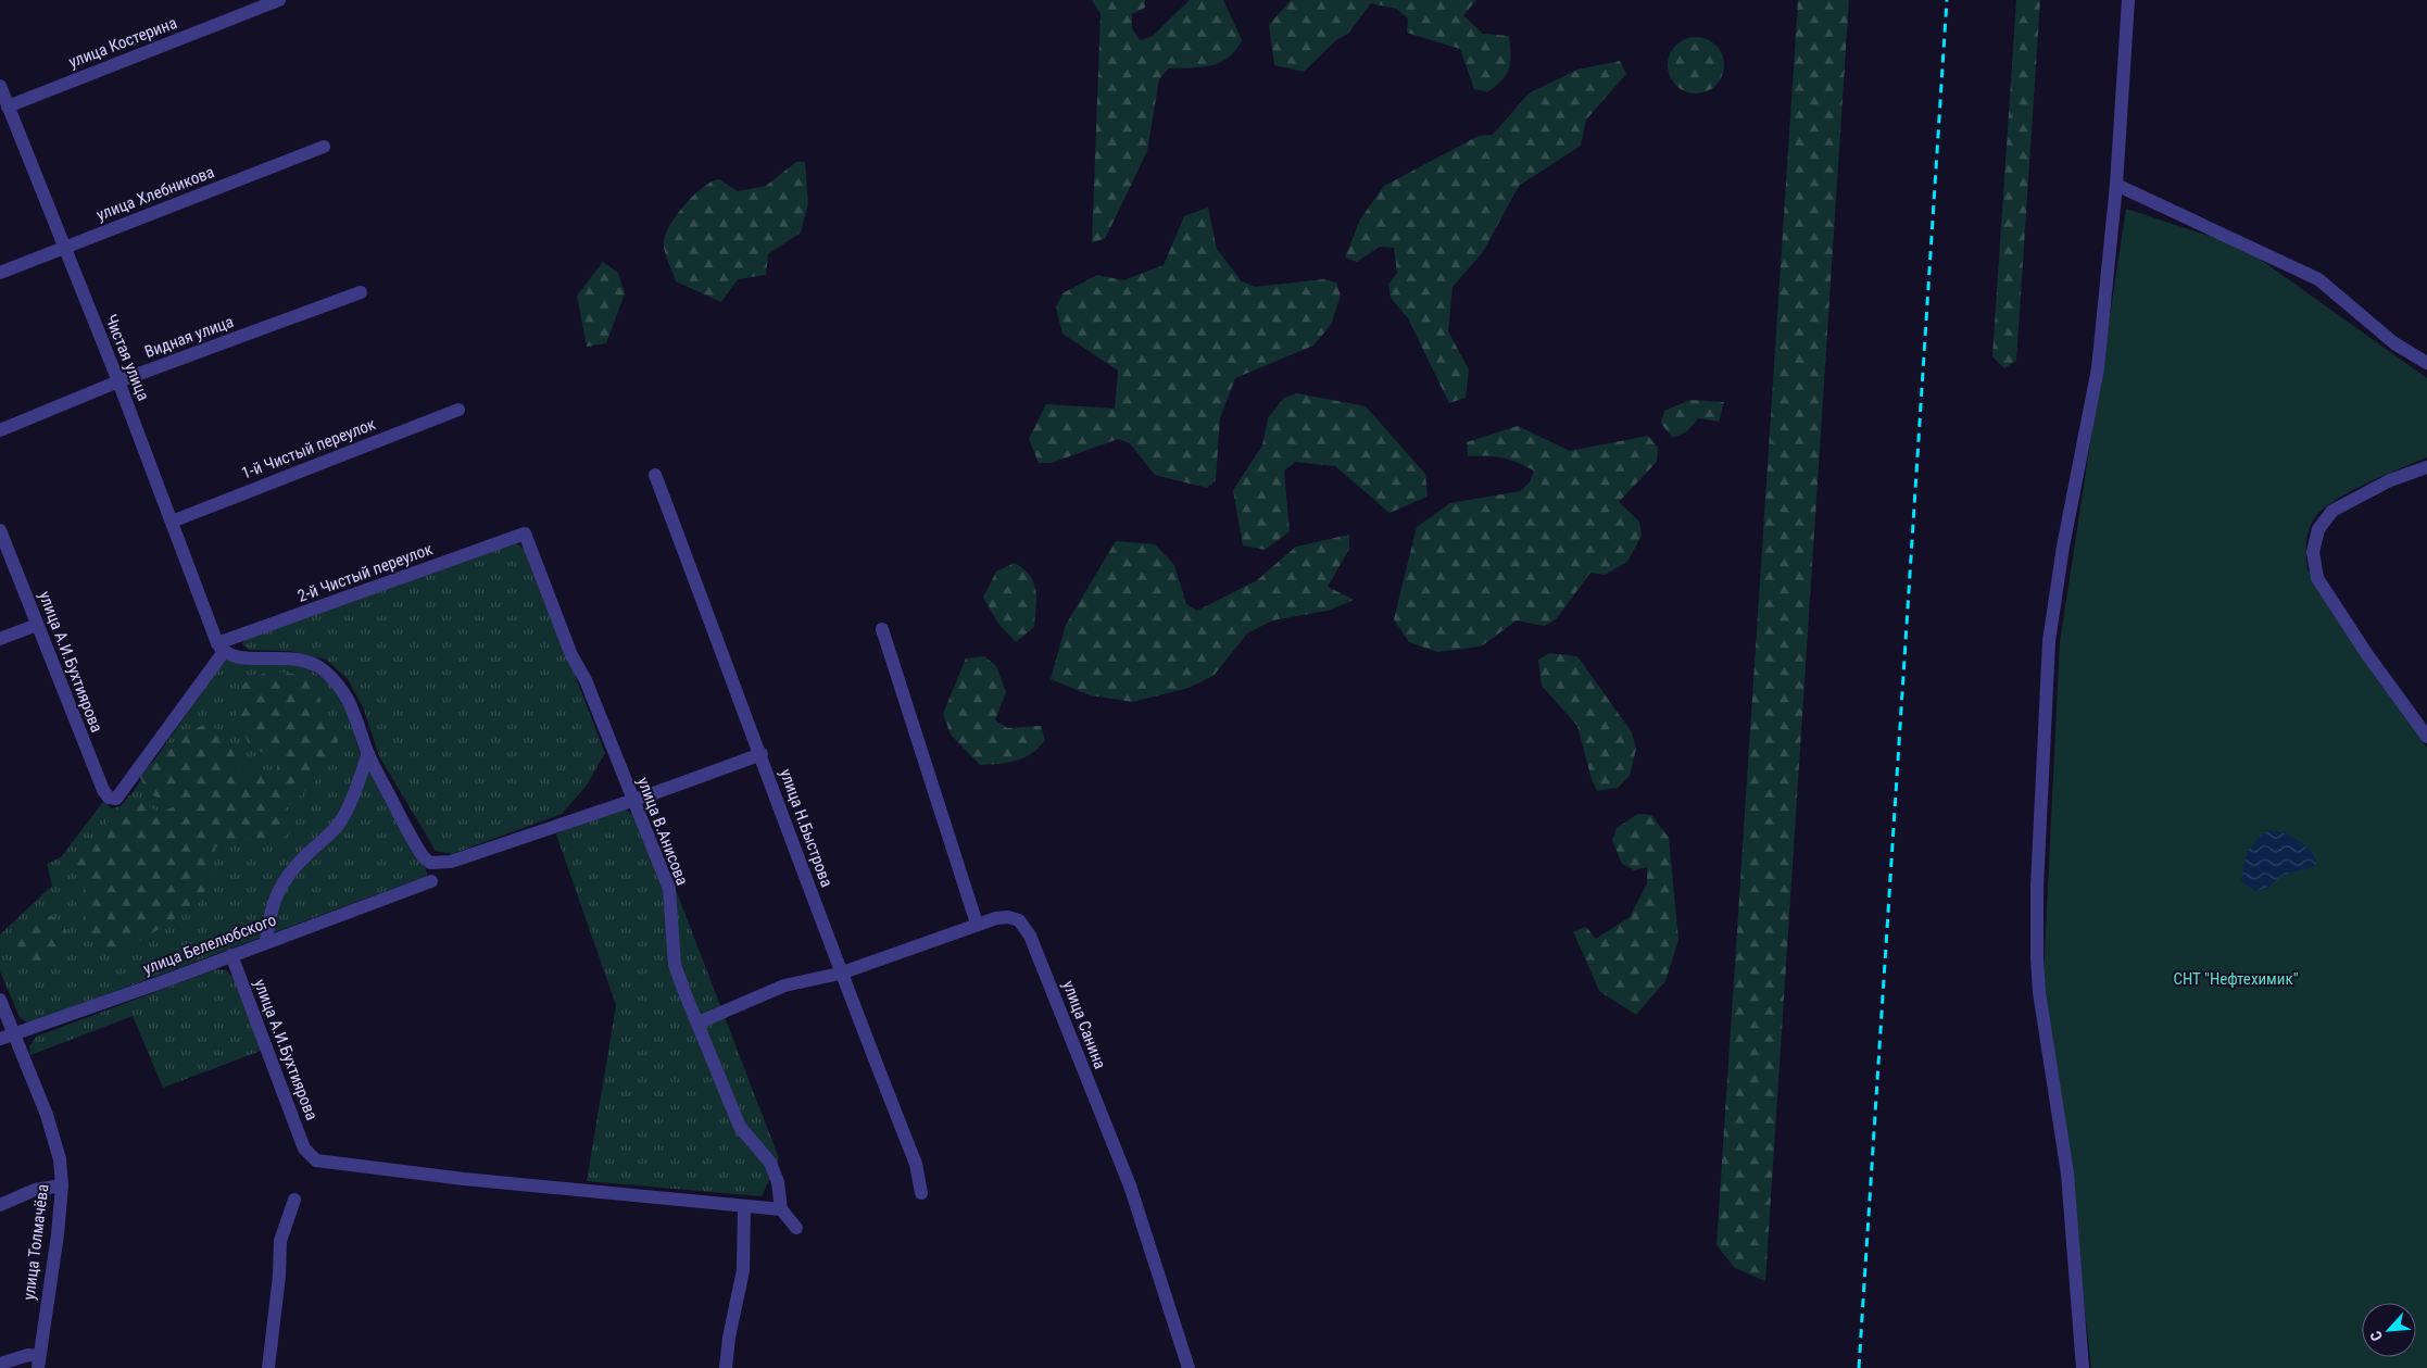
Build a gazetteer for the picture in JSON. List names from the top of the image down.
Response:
{
  "streets": {
    "street": [
      "улица Костерина",
      "улица Хлебникова",
      "Видная улица",
      "Чистая улица",
      "1-й Чистый переулок",
      "2-й Чистый переулок",
      "улица А.И.Бухтиярова",
      "улица Н.Быстрова",
      "улица В.Анисова",
      "улица Белелюбского",
      "улица Санина",
      "улица Толмачёва"
    ]
  },
  "crossings": [
    ["улица Костерина", "Чистая улица"],
    ["улица Хлебникова", "Чистая улица"],
    ["Видная улица", "Чистая улица"],
    ["Чистая улица", "1-й Чистый переулок"],
    ["Чистая улица", "2-й Чистый переулок"],
    ["Чистая улица", "улица А.И.Бухтиярова"],
    ["2-й Чистый переулок", "улица А.И.Бухтиярова"],
    ["2-й Чистый переулок", "улица В.Анисова"],
    ["улица А.И.Бухтиярова", "улица Белелюбского"],
    ["улица Н.Быстрова", "улица Санина"],
    ["улица В.Анисова", "улица Санина"],
    ["улица Белелюбского", "улица Толмачёва"]
  ],
  "parks": ["СНТ \"Нефтехимик\""],
  "north": "bottom left"
}
